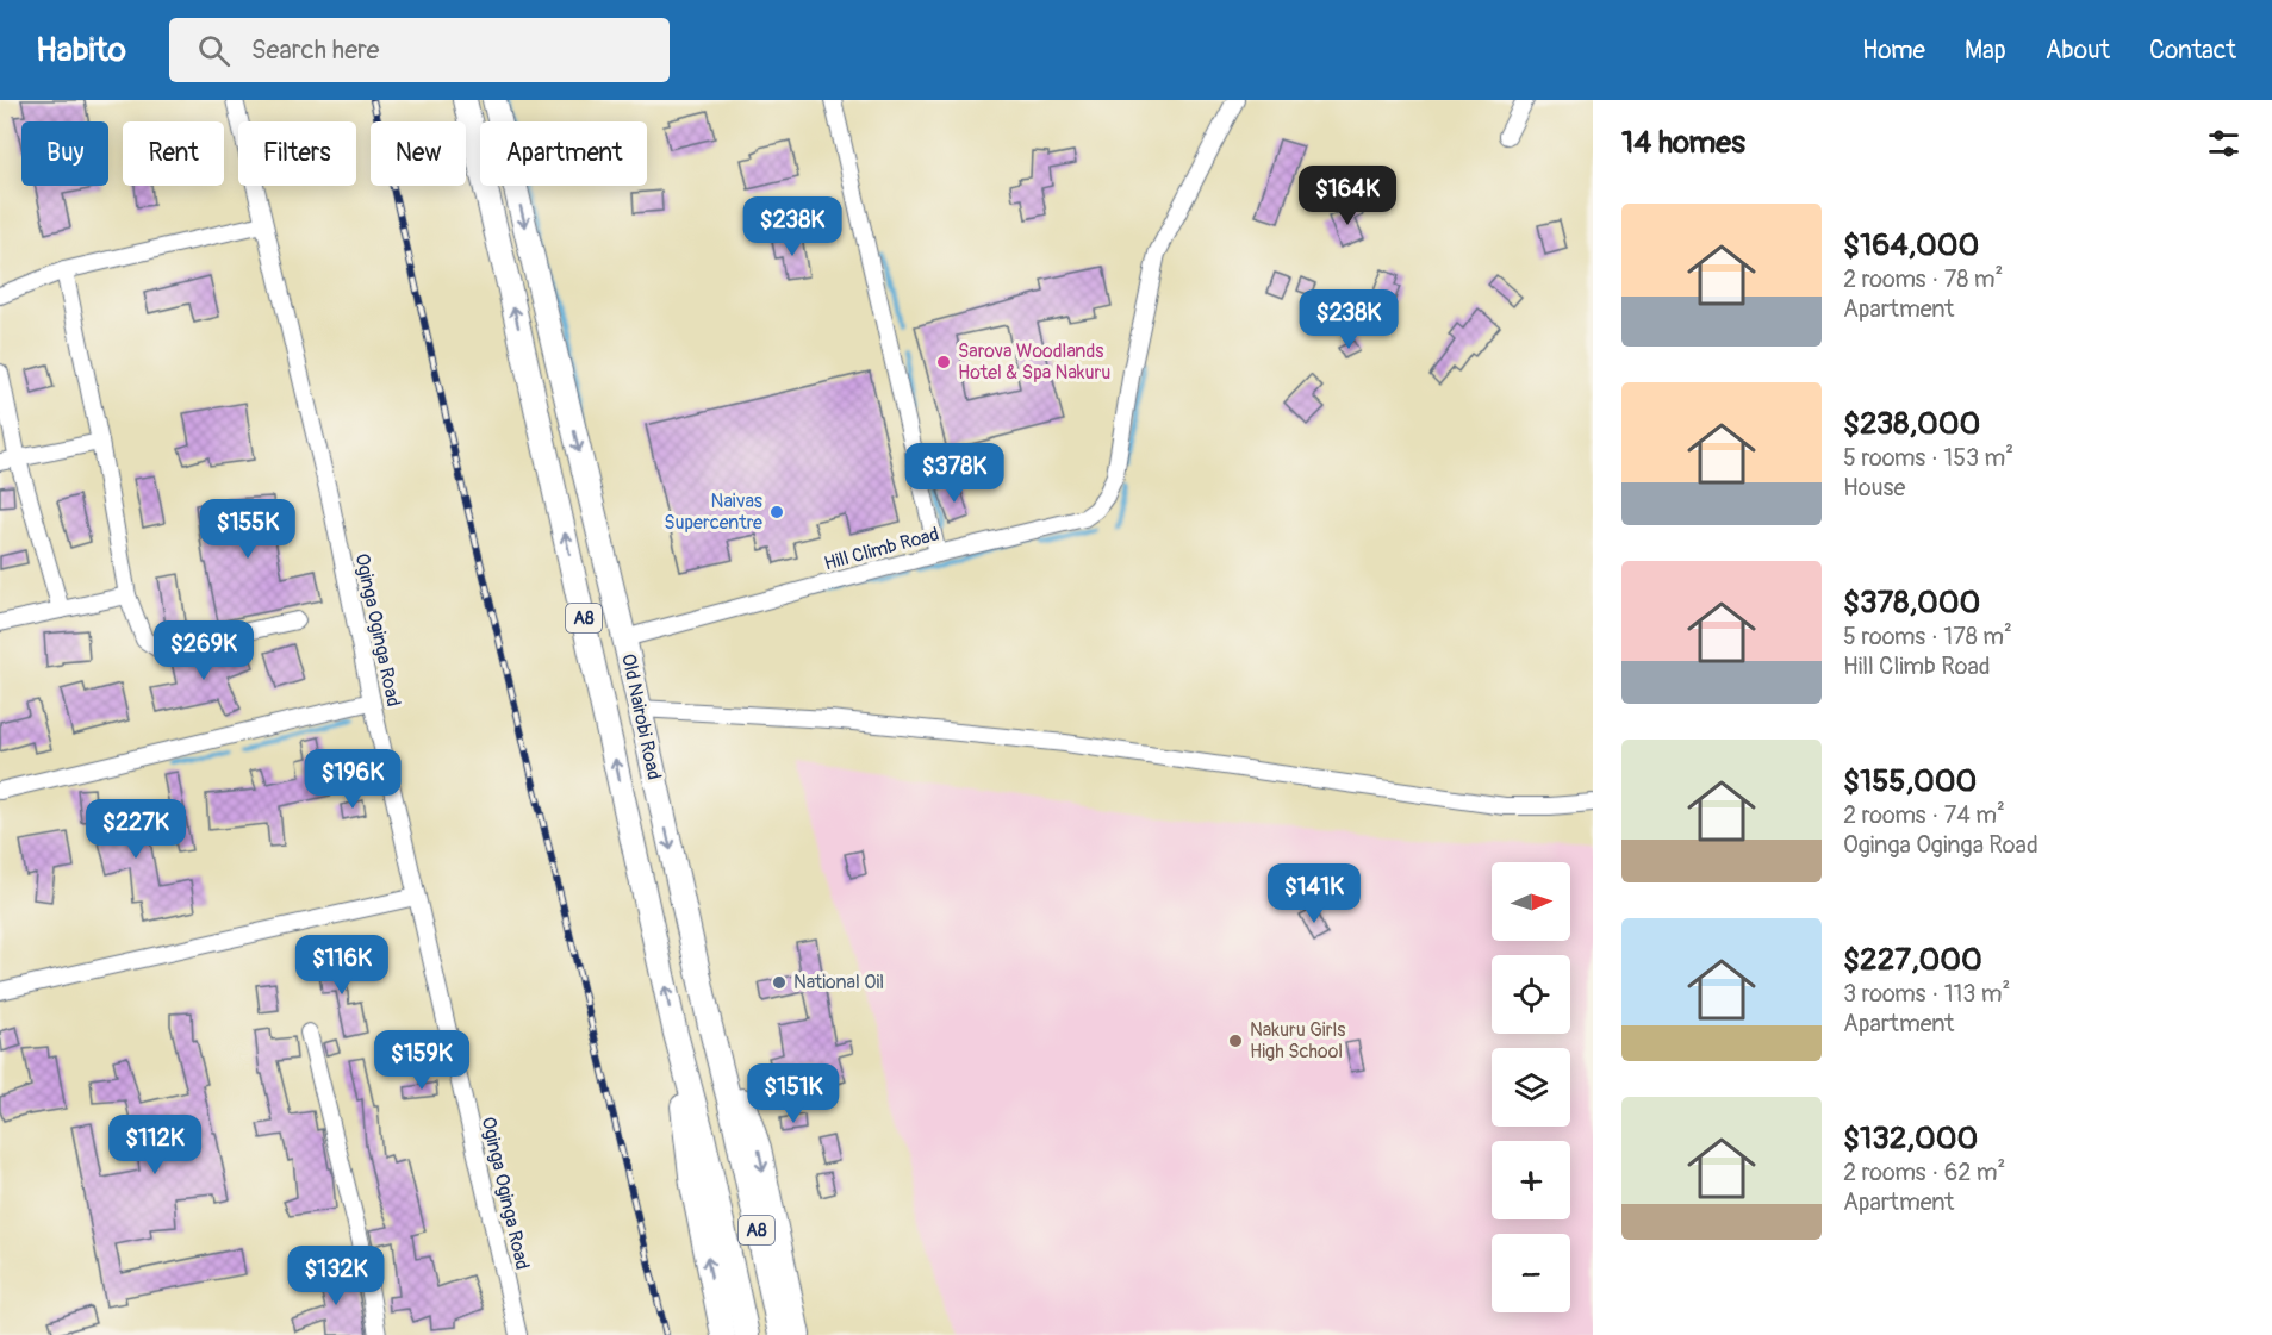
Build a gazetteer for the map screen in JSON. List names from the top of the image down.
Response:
{
  "streets": {
    "highway": ["A8", "Old Nairobi Road"],
    "street": ["Hill Climb Road", "Oginga Oginga Road"]
  },
  "crossings": [
    ["Hill Climb Road", "Old Nairobi Road"]
  ],
  "places": [
    "Sarova Woodlands Hotel & Spa Nakuru",
    "Naivas Supercentre",
    "National Oil",
    "Nakuru Girls High School"
  ],
  "north": "right",
  "page": {
    "header": "Habito",
    "search": "Search here",
    "nav": [
      "Home",
      "Map",
      "About",
      "Contact"
    ],
    "heading": "14 homes",
    "chip": [
      "Buy",
      "Rent",
      "Filters",
      "New",
      "Apartment"
    ],
    "price": [
      "$164K",
      "$238K",
      "$238K",
      "$378K",
      "$155K",
      "$269K",
      "$196K",
      "$227K",
      "$141K",
      "$116K",
      "$159K",
      "$151K",
      "$112K",
      "$132K"
    ],
    "list": [
      {
        "name": "$164,000",
        "note": "2 rooms · 78 m² · Apartment"
      },
      {
        "name": "$238,000",
        "note": "5 rooms · 153 m² · House"
      },
      {
        "name": "$378,000",
        "note": "5 rooms · 178 m² · Hill Climb Road"
      },
      {
        "name": "$155,000",
        "note": "2 rooms · 74 m² · Oginga Oginga Road"
      },
      {
        "name": "$227,000",
        "note": "3 rooms · 113 m² · Apartment"
      },
      {
        "name": "$132,000",
        "note": "2 rooms · 62 m² · Apartment"
      }
    ],
    "map_buttons": ["+", "−"]
  }
}
